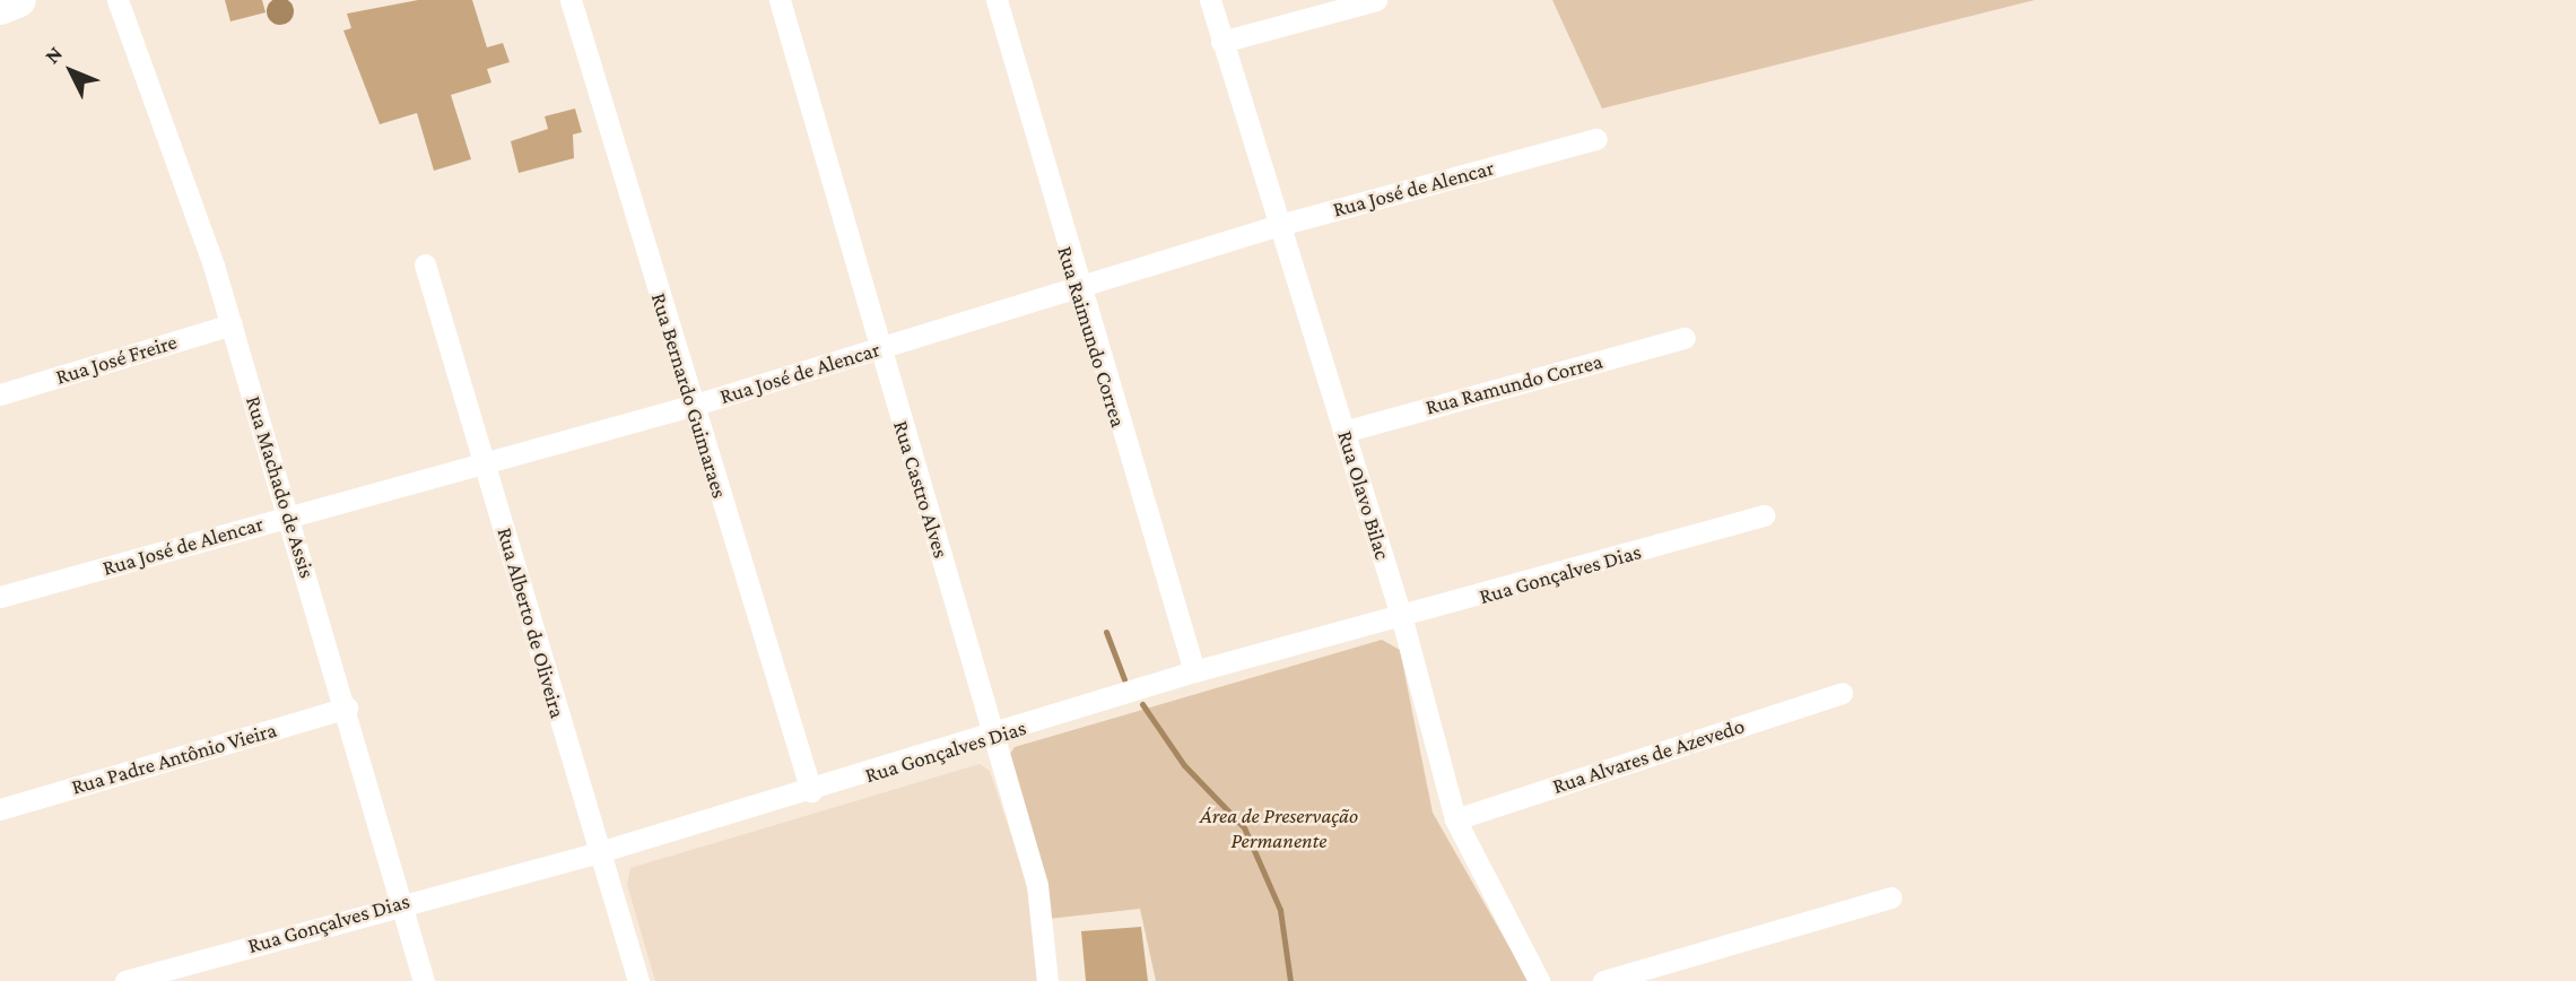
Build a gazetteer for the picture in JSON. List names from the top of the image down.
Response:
{
  "streets": {
    "street": [
      "Rua José de Alencar",
      "Rua Raimundo Correa",
      "Rua José Freire",
      "Rua Ramundo Correa",
      "Rua Bernardo Guimaraes",
      "Rua Machado de Assis",
      "Rua Castro Alves",
      "Rua Olavo Bilac",
      "Rua Gonçalves Dias",
      "Rua Alberto de Oliveira",
      "Rua Alvares de Azevedo",
      "Rua Padre Antônio Vieira"
    ]
  },
  "crossings": [
    ["Rua José de Alencar", "Rua Raimundo Correa"],
    ["Rua José de Alencar", "Rua Bernardo Guimaraes"],
    ["Rua José de Alencar", "Rua Machado de Assis"],
    ["Rua José de Alencar", "Rua Castro Alves"],
    ["Rua José de Alencar", "Rua Olavo Bilac"],
    ["Rua José de Alencar", "Rua Alberto de Oliveira"],
    ["Rua Raimundo Correa", "Rua Gonçalves Dias"],
    ["Rua José Freire", "Rua Machado de Assis"],
    ["Rua Ramundo Correa", "Rua Olavo Bilac"],
    ["Rua Bernardo Guimaraes", "Rua Gonçalves Dias"],
    ["Rua Machado de Assis", "Rua Gonçalves Dias"],
    ["Rua Machado de Assis", "Rua Padre Antônio Vieira"],
    ["Rua Castro Alves", "Rua Gonçalves Dias"],
    ["Rua Olavo Bilac", "Rua Gonçalves Dias"],
    ["Rua Olavo Bilac", "Rua Alvares de Azevedo"],
    ["Rua Gonçalves Dias", "Rua Alberto de Oliveira"]
  ],
  "parks": ["Área de Preservação Permanente"],
  "north": "top left"
}
